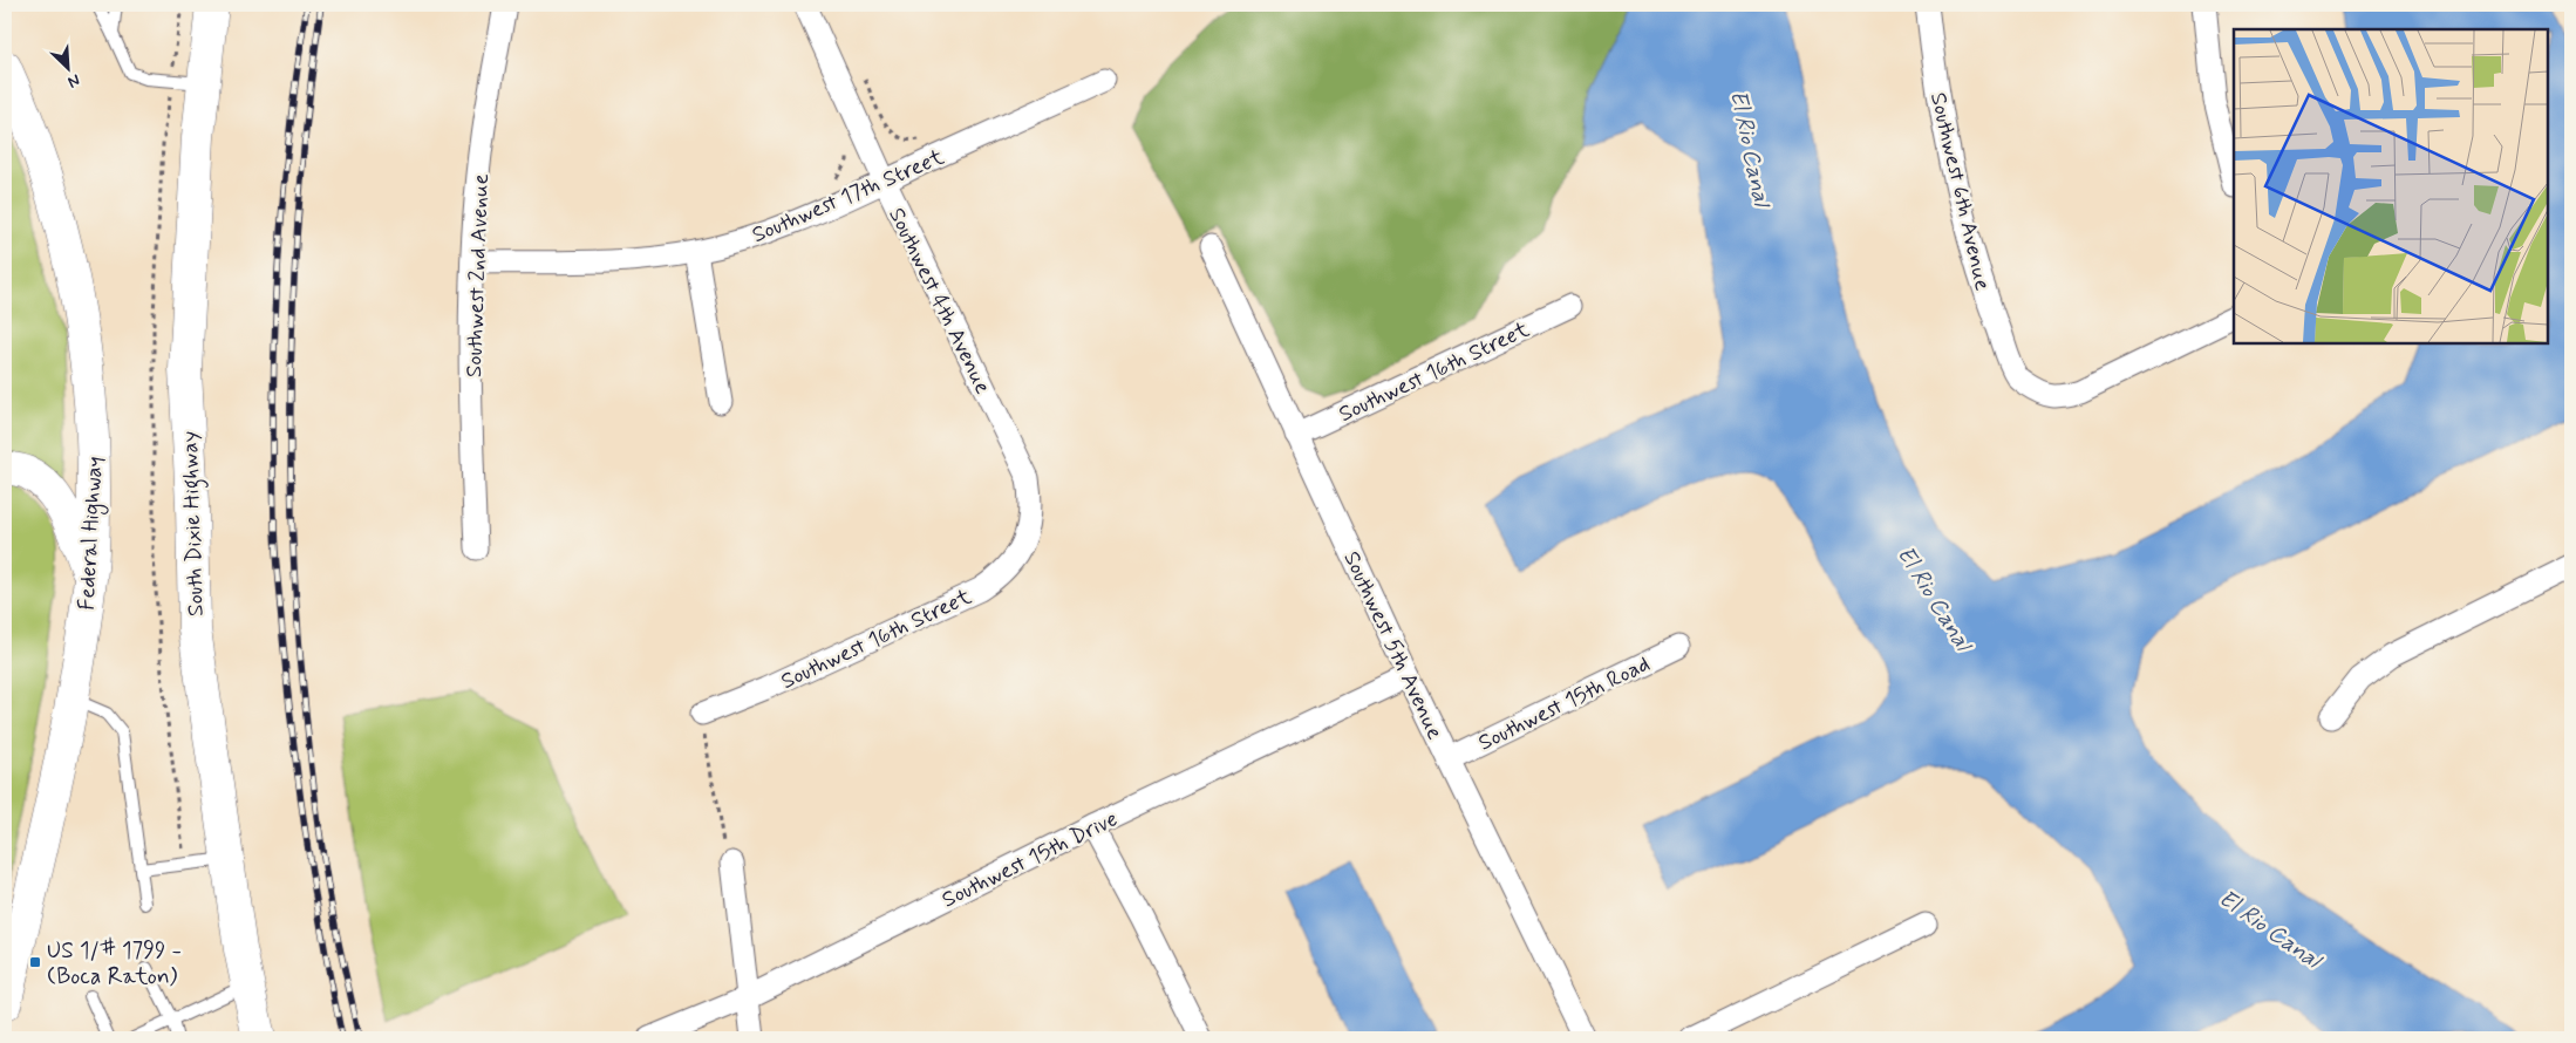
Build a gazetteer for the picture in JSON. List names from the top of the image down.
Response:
{
  "streets": {
    "main road": ["South Dixie Highway", "Federal Highway"],
    "street": [
      "Southwest 6th Avenue",
      "Southwest 17th Street",
      "Southwest 2nd Avenue",
      "Southwest 4th Avenue",
      "Southwest 16th Street",
      "Southwest 5th Avenue",
      "Southwest 15th Road",
      "Southwest 15th Drive"
    ]
  },
  "crossings": [
    ["Southwest 17th Street", "Southwest 2nd Avenue"],
    ["Southwest 17th Street", "Southwest 4th Avenue"],
    ["Southwest 4th Avenue", "Southwest 16th Street"],
    ["Southwest 16th Street", "Southwest 5th Avenue"],
    ["Southwest 5th Avenue", "Southwest 15th Road"],
    ["Southwest 5th Avenue", "Southwest 15th Drive"]
  ],
  "water": ["El Rio Canal"],
  "places": {
    "transit": ["US 1/# 1799 - (Boca Raton)"]
  },
  "north": "bottom right"
}
